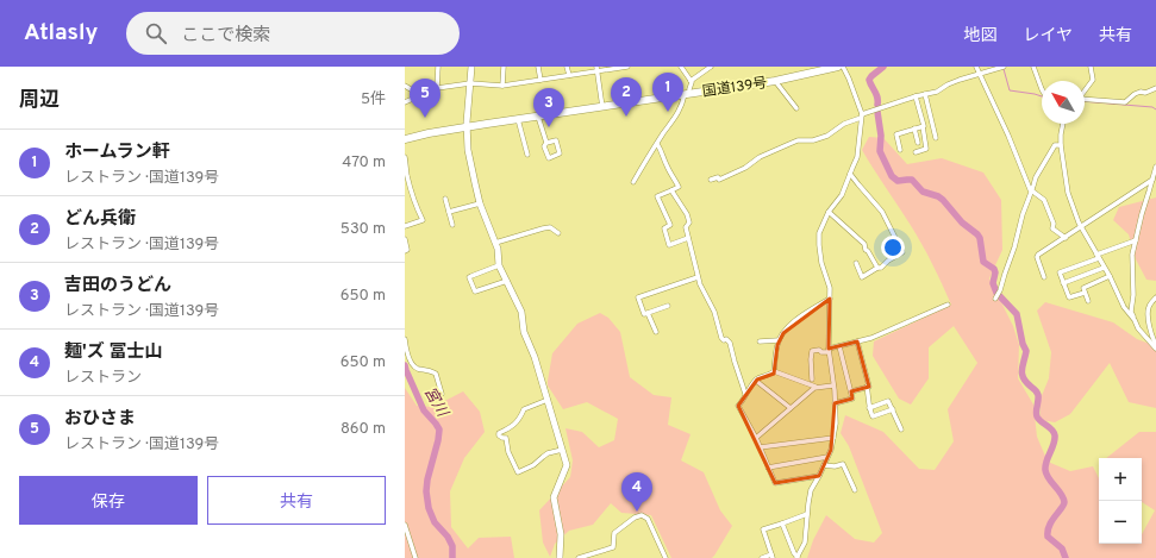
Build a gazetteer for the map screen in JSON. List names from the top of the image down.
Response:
{
  "streets": {
    "highway": ["国道139号"]
  },
  "water": ["宮川"],
  "north": "top left",
  "page": {
    "header": "Atlasly",
    "search": "ここで検索",
    "nav": ["地図", "レイヤ", "共有"],
    "heading": ["周辺", "5件"],
    "pins": [
      "1",
      "2",
      "5",
      "3",
      "4"
    ],
    "list": [
      {
        "mark": "1",
        "name": "ホームラン軒",
        "note": "レストラン · 国道139号",
        "value": "470 m"
      },
      {
        "mark": "2",
        "name": "どん兵衛",
        "note": "レストラン · 国道139号",
        "value": "530 m"
      },
      {
        "mark": "3",
        "name": "吉田のうどん",
        "note": "レストラン · 国道139号",
        "value": "650 m"
      },
      {
        "mark": "4",
        "name": "麺'ズ 冨士山",
        "note": "レストラン",
        "value": "650 m"
      },
      {
        "mark": "5",
        "name": "おひさま",
        "note": "レストラン · 国道139号",
        "value": "860 m"
      }
    ],
    "map_buttons": ["+", "−"],
    "buttons": ["保存", "共有"]
  }
}
